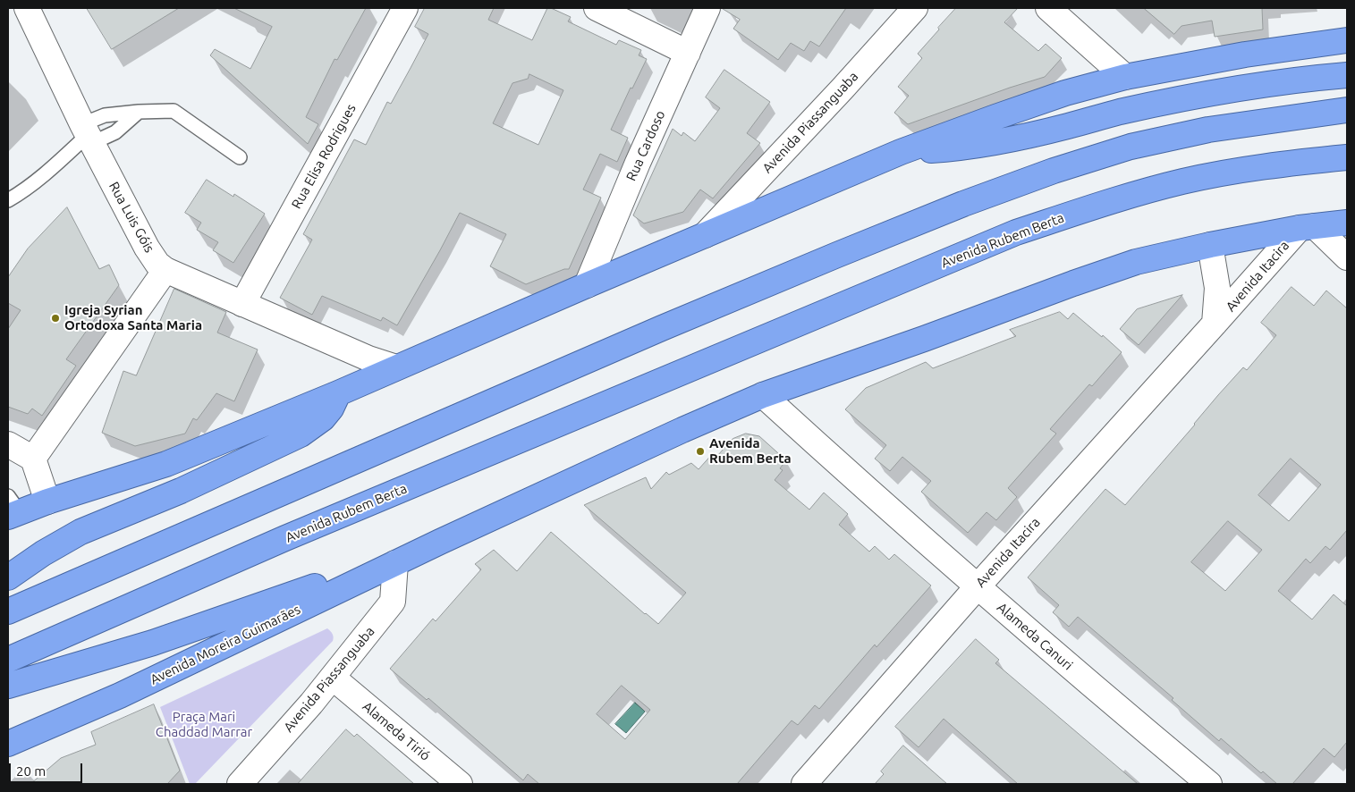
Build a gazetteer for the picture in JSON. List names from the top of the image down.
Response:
{
  "streets": {
    "highway": ["Avenida Rubem Berta", "Avenida Moreira Guimarães"],
    "street": [
      "Avenida Piassanguaba",
      "Rua Cardoso",
      "Rua Elisa Rodrigues",
      "Rua Luis Góis",
      "Avenida Itacira",
      "Alameda Canuri",
      "Alameda Tirió"
    ]
  },
  "crossings": [
    ["Avenida Piassanguaba", "Avenida Moreira Guimarães"],
    ["Avenida Piassanguaba", "Alameda Tirió"],
    ["Rua Elisa Rodrigues", "Rua Luis Góis"],
    ["Avenida Itacira", "Alameda Canuri"]
  ],
  "parks": ["Praça Mari Chaddad Marrar"],
  "places": ["Igreja Syrian Ortodoxa Santa Maria", "Avenida Rubem Berta"],
  "scale_bar": "20 m"
}
